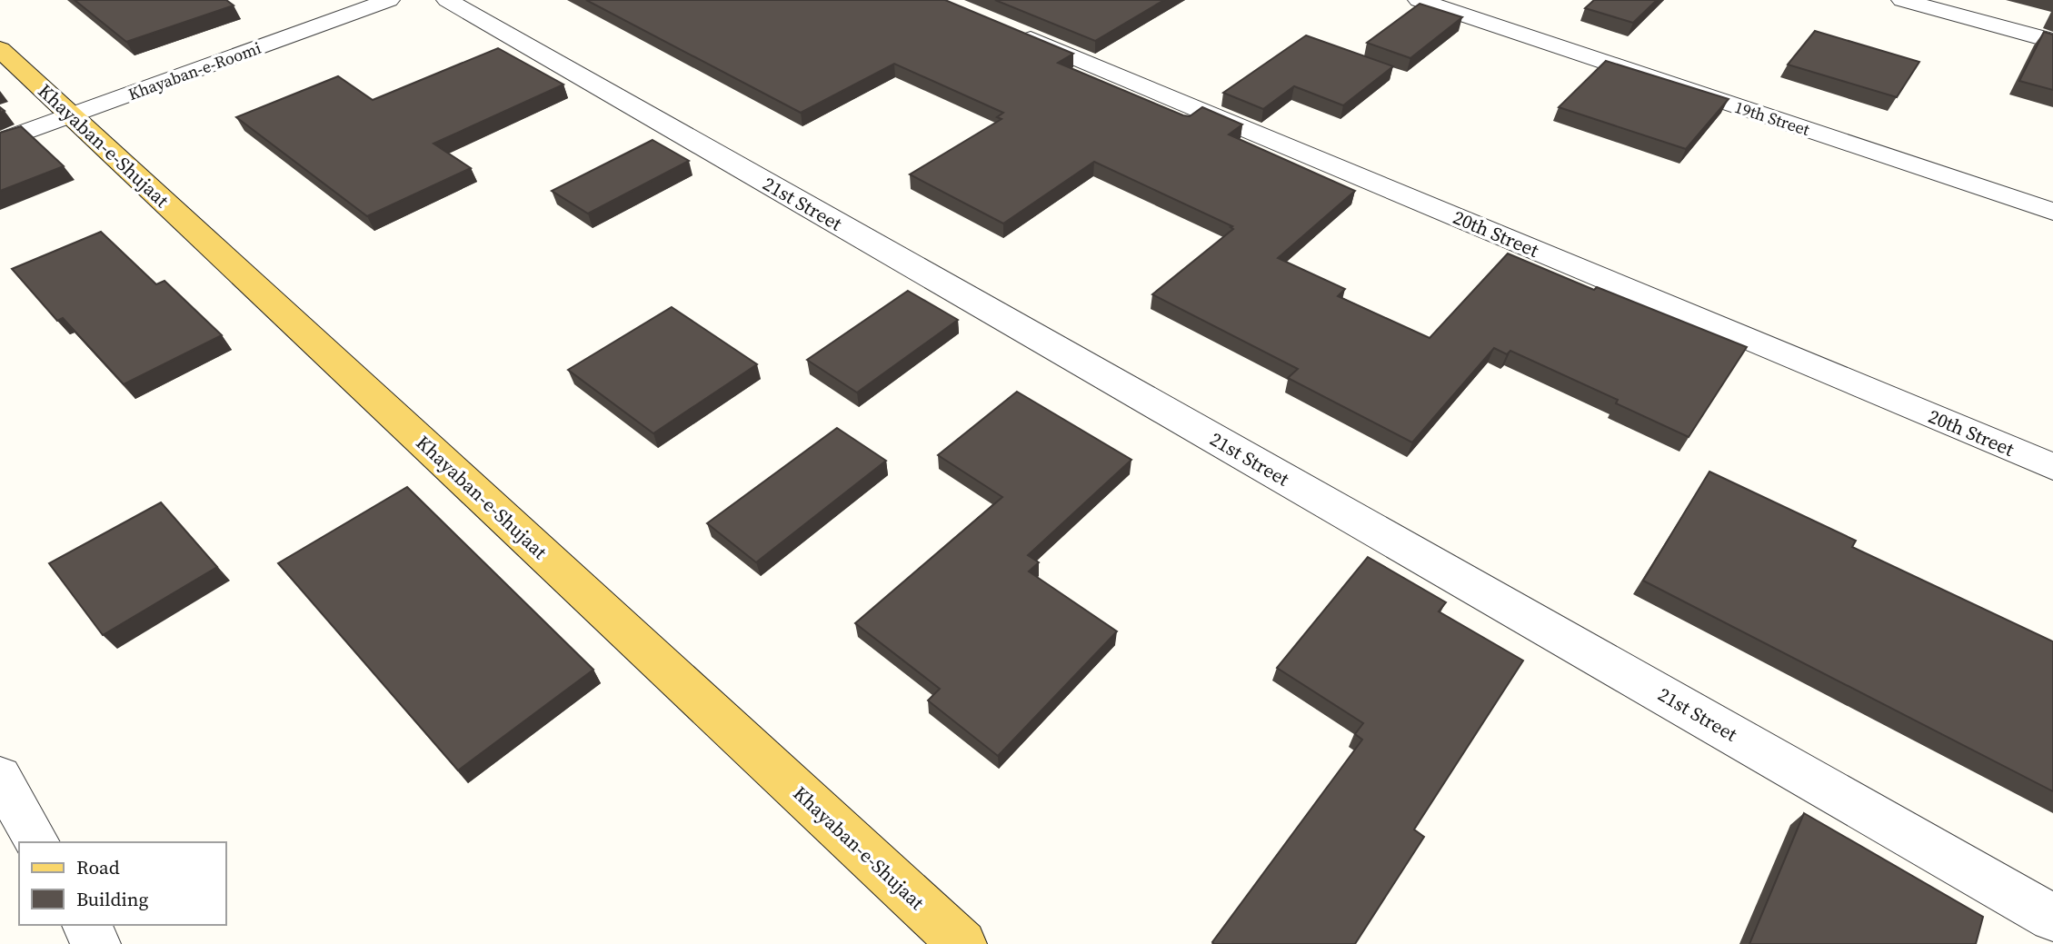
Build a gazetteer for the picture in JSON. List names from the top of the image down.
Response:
{
  "streets": {
    "main road": ["Khayaban-e-Shujaat"],
    "street": [
      "Khayaban-e-Roomi",
      "19th Street",
      "21st Street",
      "20th Street"
    ]
  },
  "crossings": [
    ["Khayaban-e-Roomi", "Khayaban-e-Shujaat"]
  ],
  "legend": ["Road", "Building"]
}
